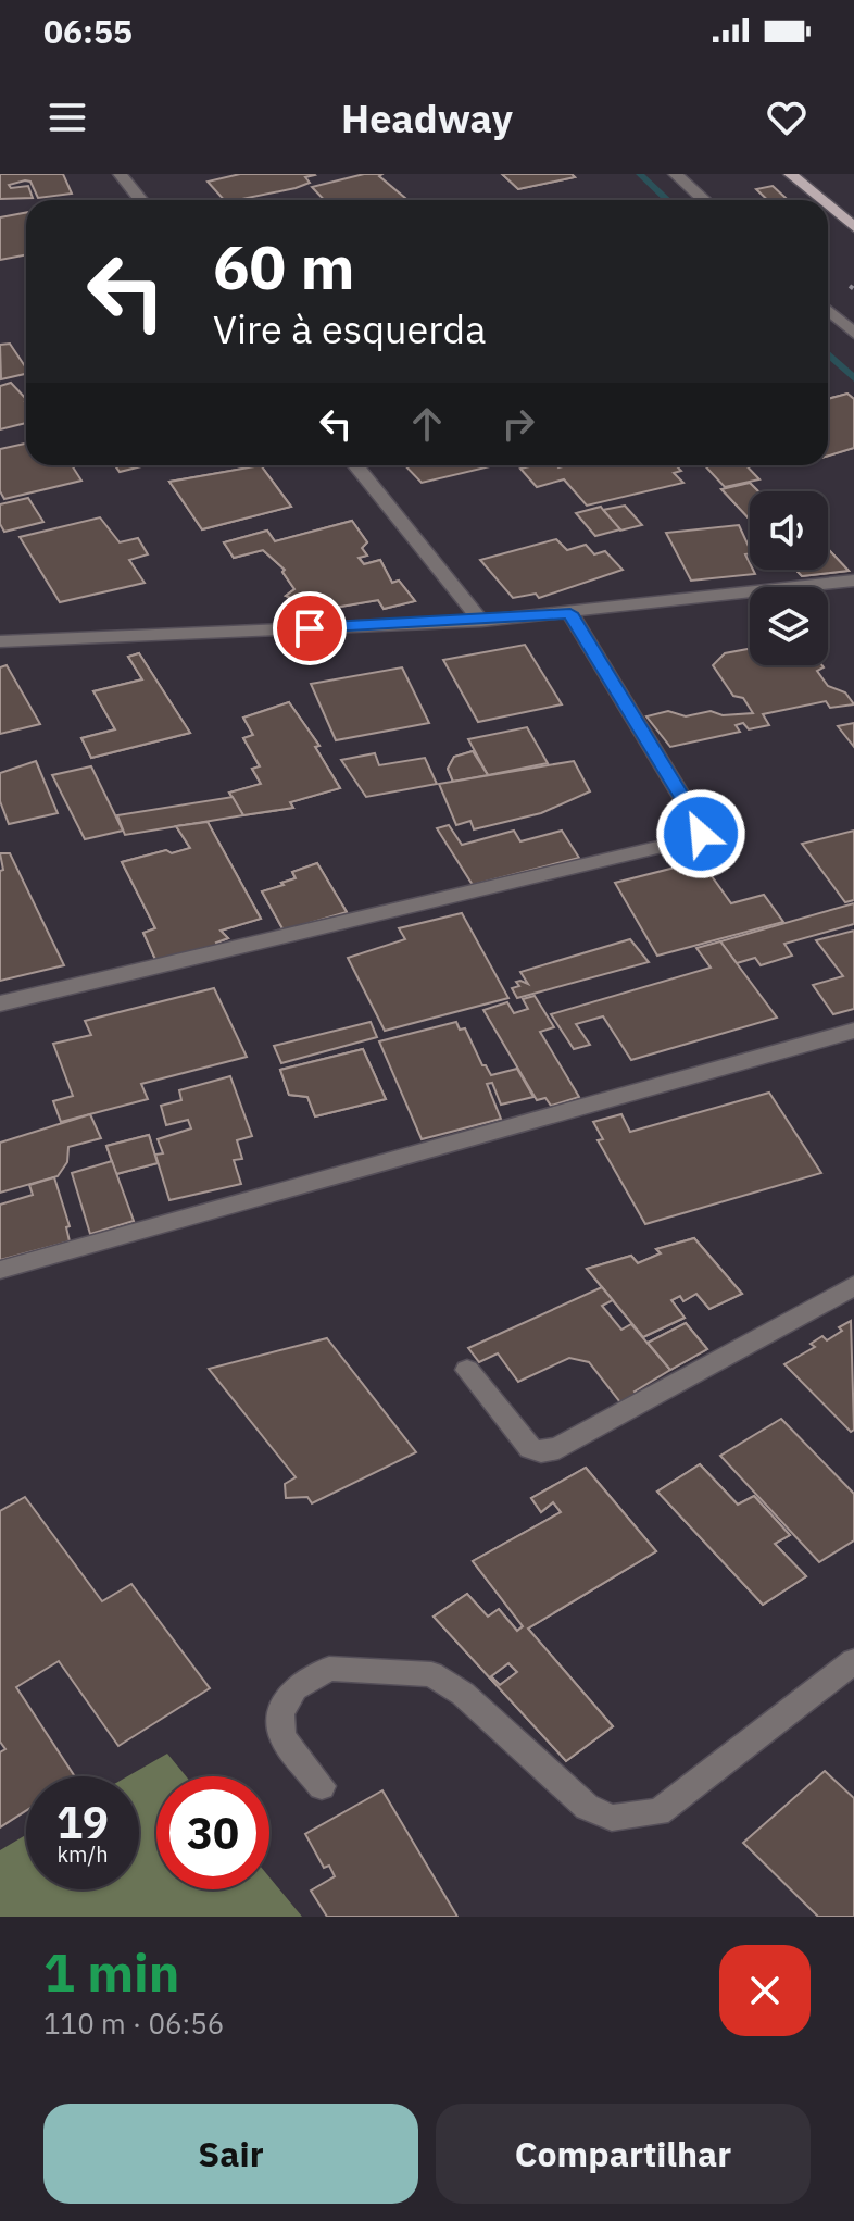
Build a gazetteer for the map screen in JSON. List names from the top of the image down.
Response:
{
  "page": {
    "status": "06:55",
    "header": "Headway",
    "turn": ["60 m", "Vire à esquerda"],
    "speed": "19 km/h",
    "limit": "30",
    "heading": ["1 min", "110 m · 06:56"],
    "buttons": ["Sair", "Compartilhar"]
  }
}
